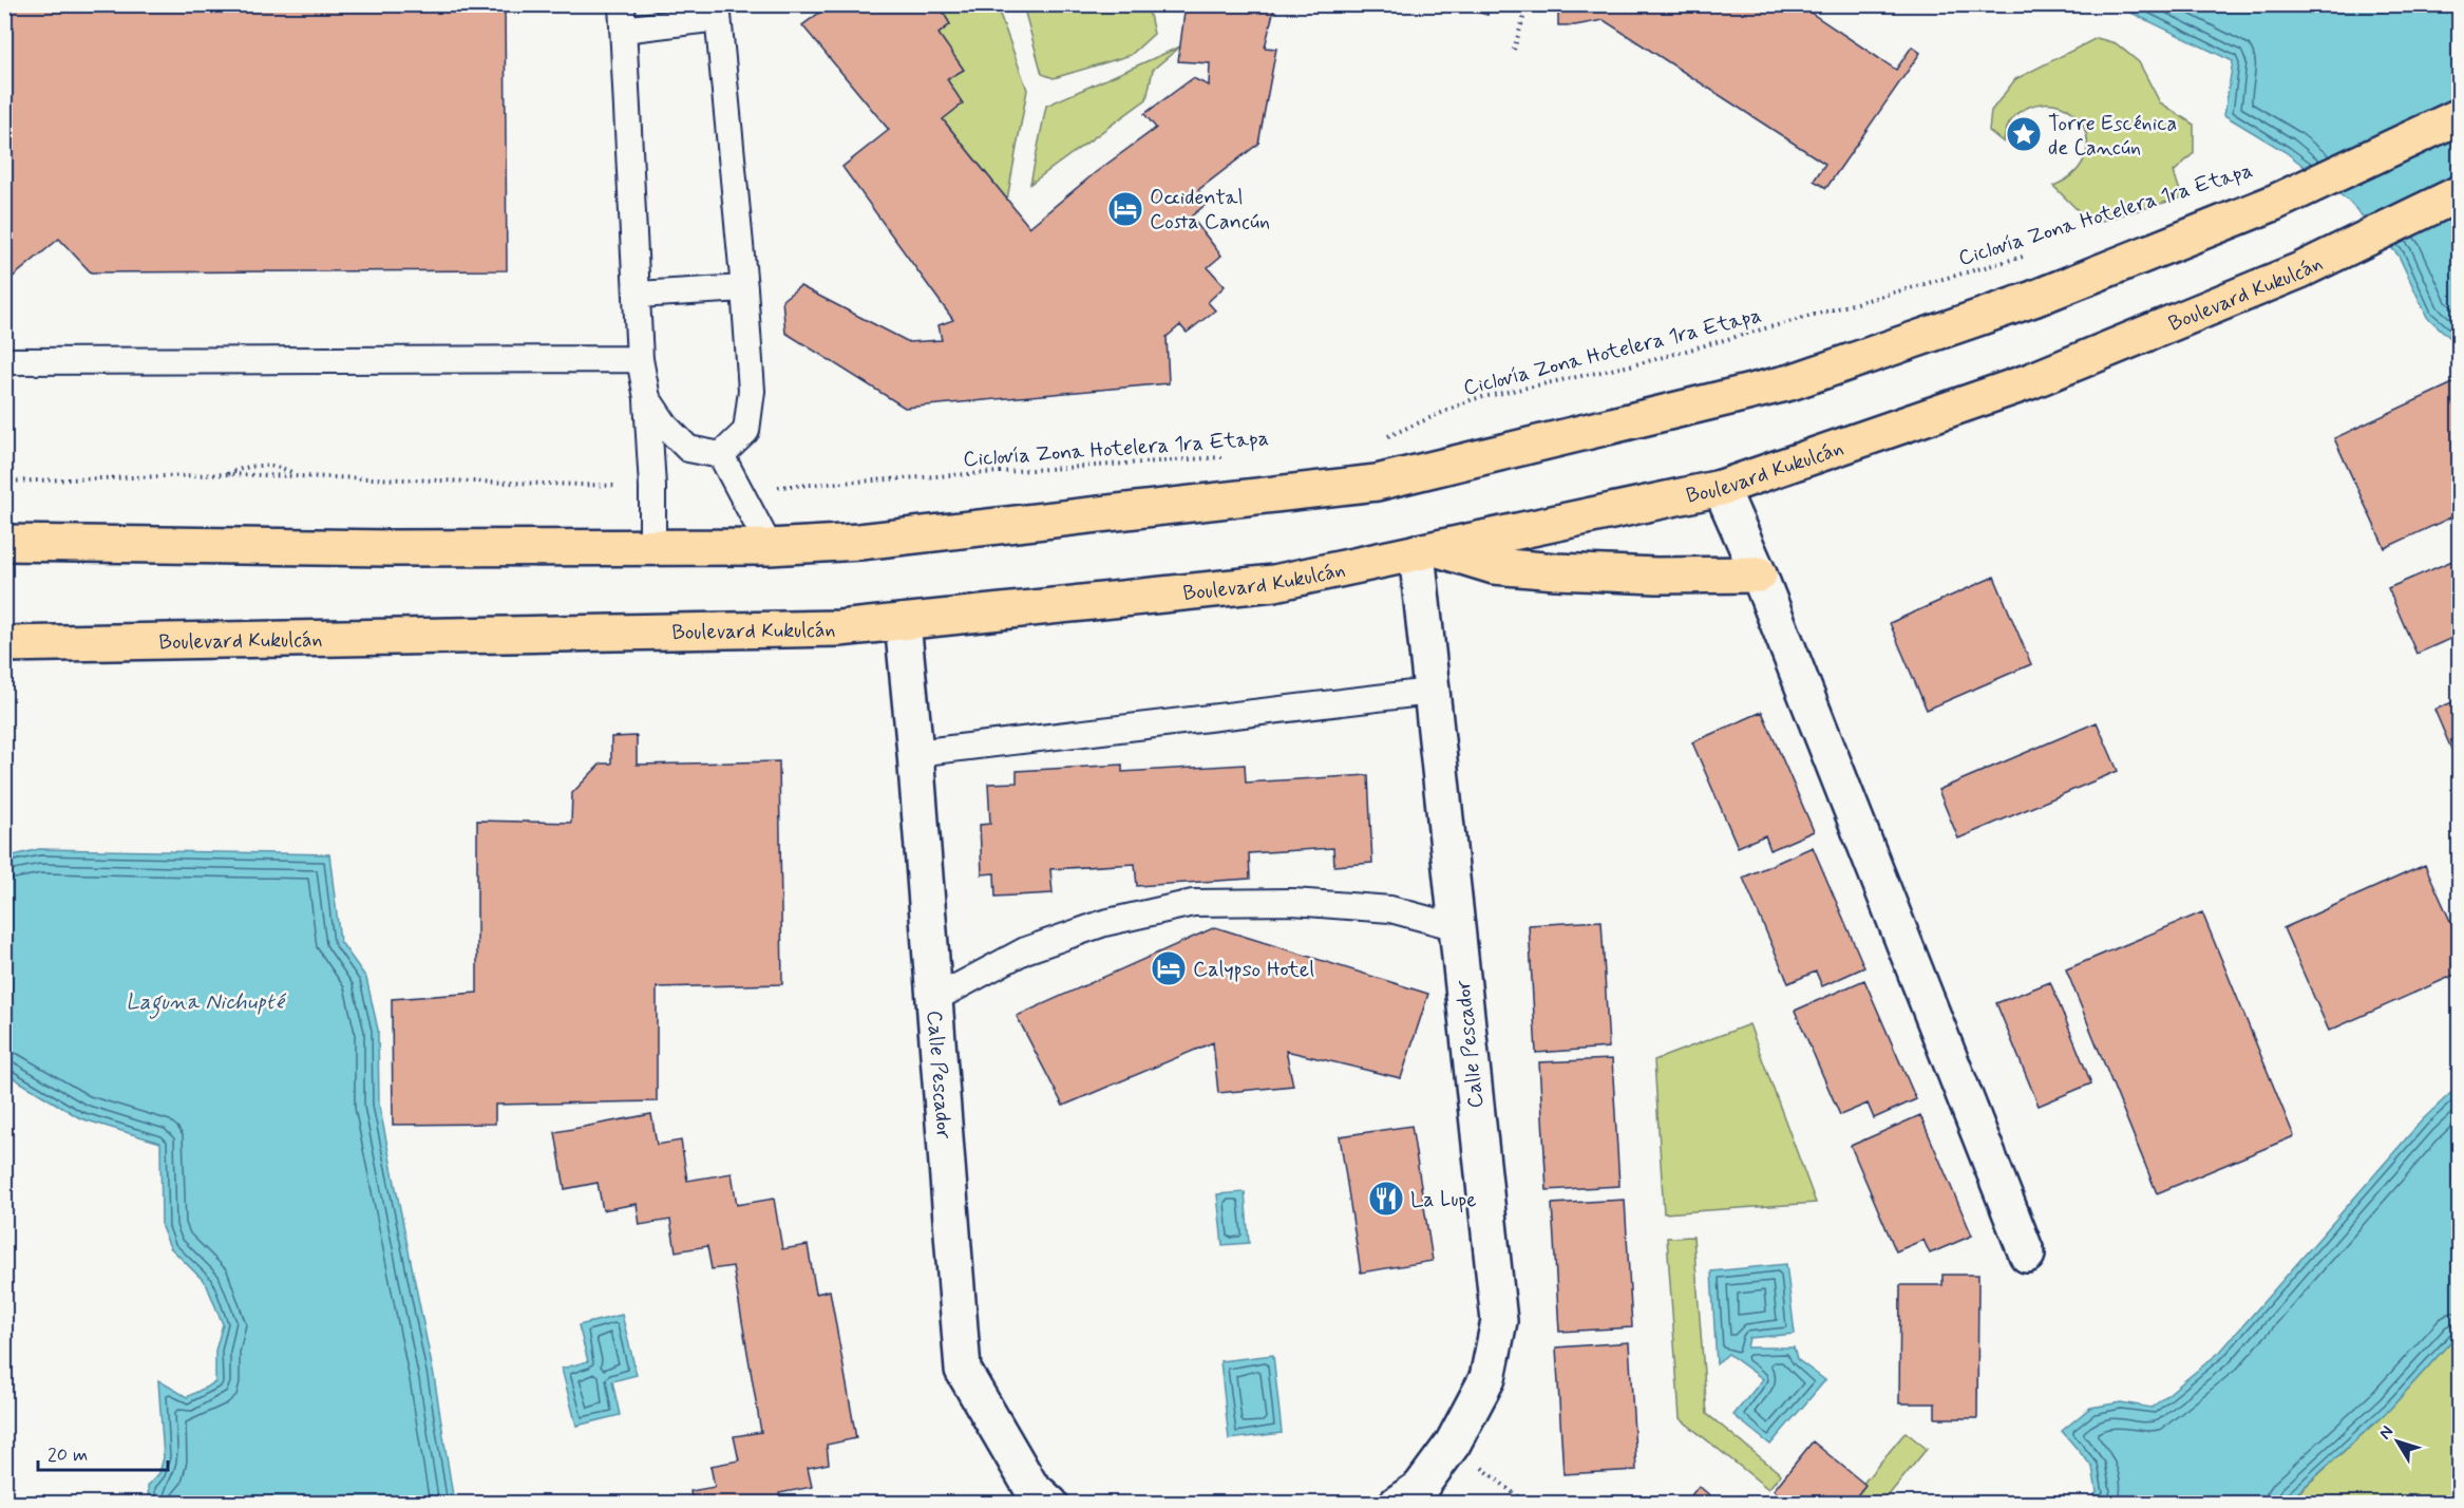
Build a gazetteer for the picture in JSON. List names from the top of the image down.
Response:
{
  "streets": {
    "main road": ["Boulevard Kukulcán"],
    "street": ["Calle Pescador"],
    "path": ["Ciclovía Zona Hotelera 1ra Etapa"]
  },
  "crossings": [
    ["Boulevard Kukulcán", "Calle Pescador"]
  ],
  "water": ["Laguna Nichupté"],
  "places": {
    "place": ["Torre Escénica de Cancún"],
    "hotel": ["Occidental Costa Cancún", "Calypso Hotel"],
    "restaurant": ["La Lupe"]
  },
  "scale_bar": "20 m",
  "north": "top left"
}
